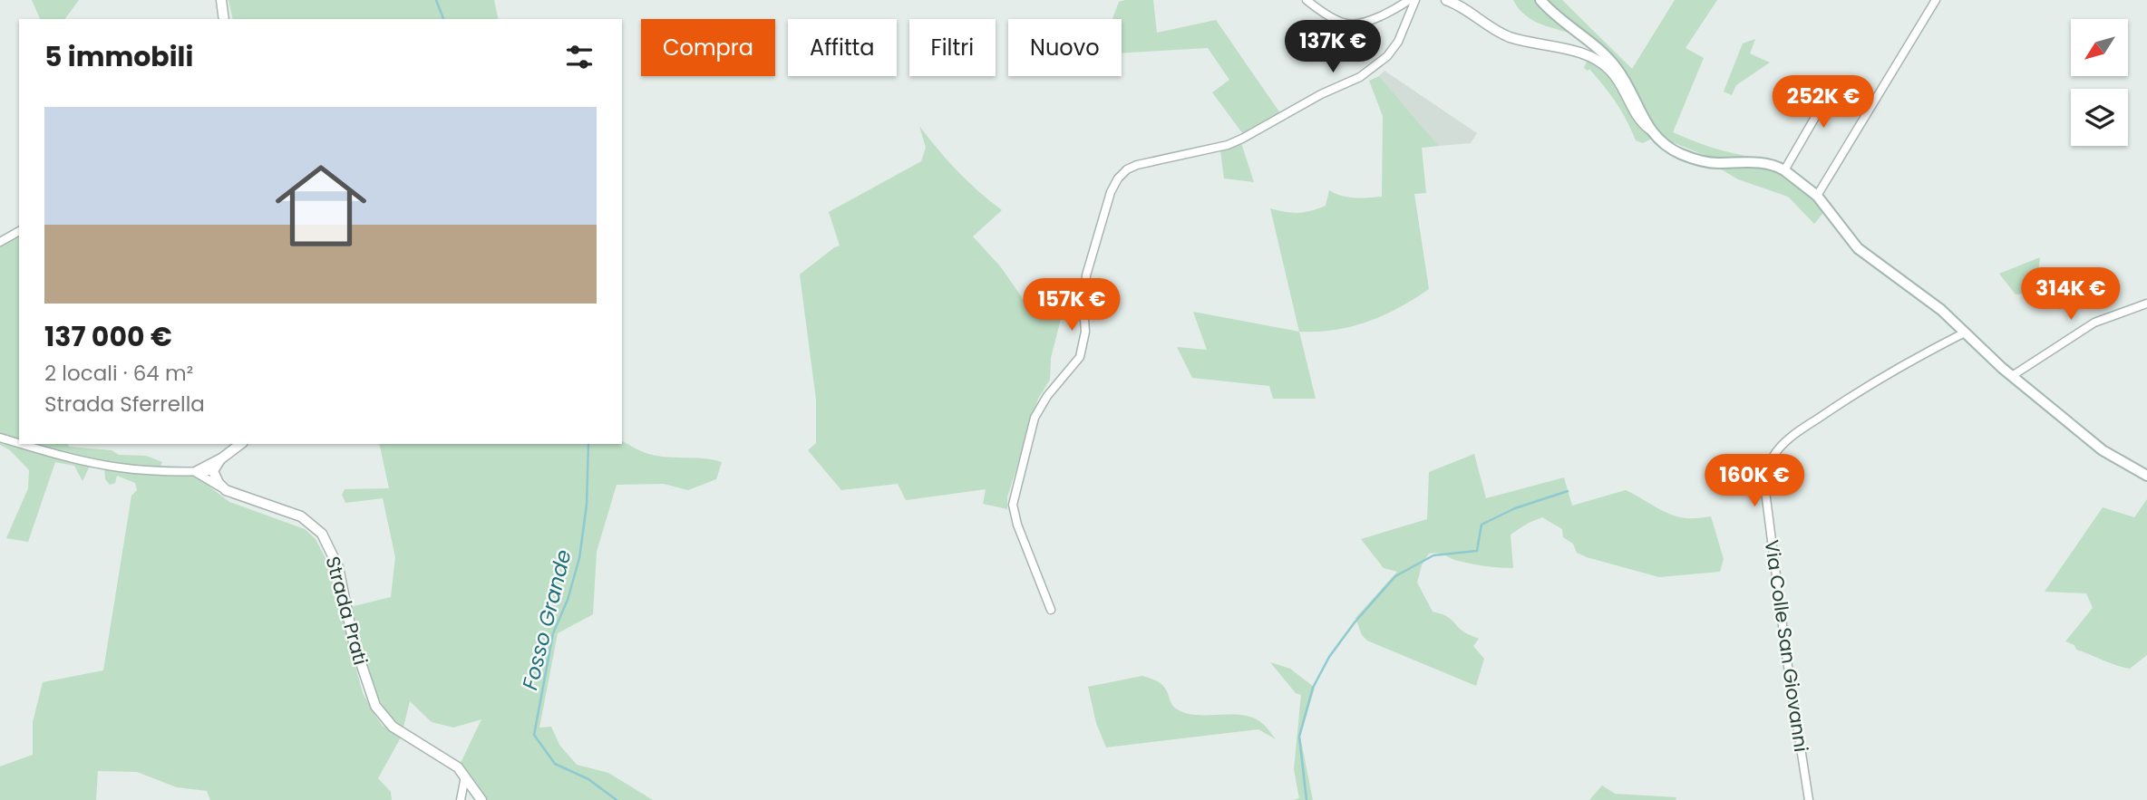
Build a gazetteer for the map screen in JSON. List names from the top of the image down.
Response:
{
  "streets": {
    "street": ["Strada Prati", "Via Colle San Giovanni"]
  },
  "water": ["Fosso Grande"],
  "north": "bottom left",
  "page": {
    "chip": [
      "Compra",
      "Affitta",
      "Filtri",
      "Nuovo"
    ],
    "heading": "5 immobili",
    "price": [
      "137K €",
      "252K €",
      "314K €",
      "157K €",
      "160K €"
    ],
    "list": [
      {
        "name": "137 000 €",
        "note": "2 locali · 64 m² · Strada Sferrella"
      }
    ]
  }
}
